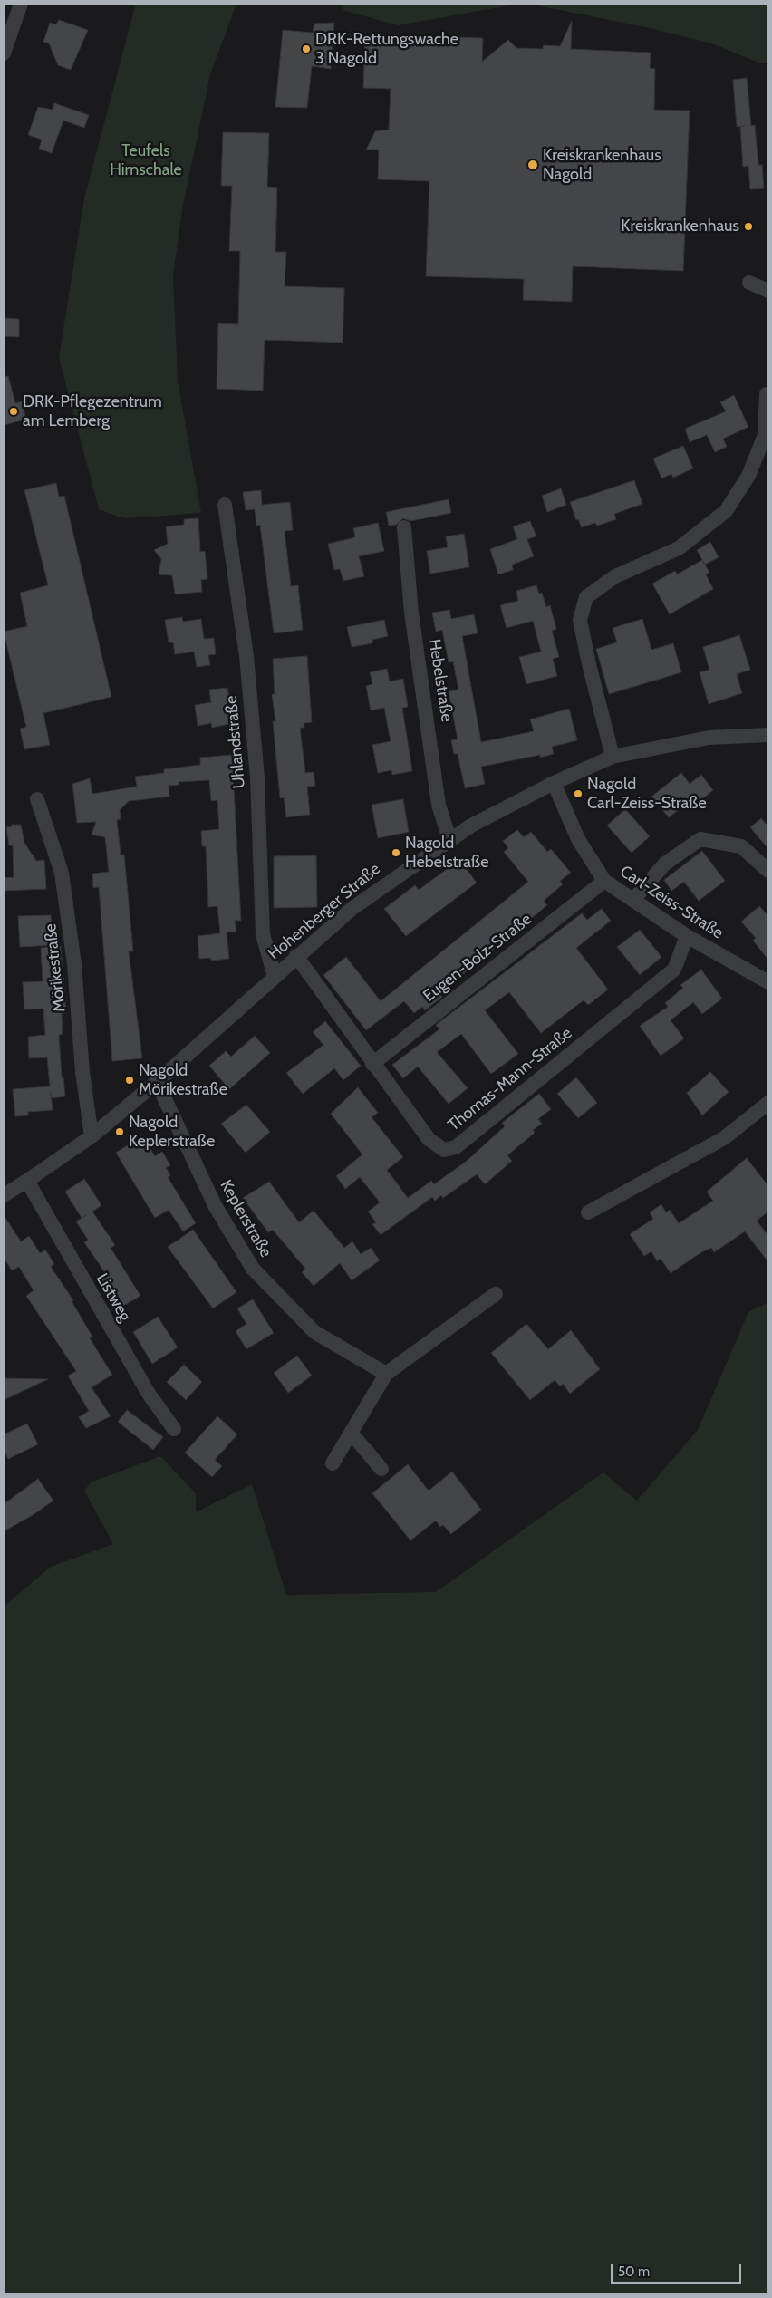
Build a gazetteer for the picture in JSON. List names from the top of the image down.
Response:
{
  "streets": {
    "street": [
      "Hebelstraße",
      "Uhlandstraße",
      "Carl-Zeiss-Straße",
      "Hohenberger Straße",
      "Eugen-Bolz-Straße",
      "Mörikestraße",
      "Thomas-Mann-Straße",
      "Keplerstraße",
      "Listweg"
    ]
  },
  "crossings": [
    ["Hebelstraße", "Hohenberger Straße"],
    ["Uhlandstraße", "Hohenberger Straße"],
    ["Carl-Zeiss-Straße", "Hohenberger Straße"],
    ["Carl-Zeiss-Straße", "Eugen-Bolz-Straße"],
    ["Carl-Zeiss-Straße", "Thomas-Mann-Straße"],
    ["Hohenberger Straße", "Mörikestraße"],
    ["Hohenberger Straße", "Thomas-Mann-Straße"],
    ["Hohenberger Straße", "Keplerstraße"],
    ["Hohenberger Straße", "Listweg"],
    ["Eugen-Bolz-Straße", "Thomas-Mann-Straße"]
  ],
  "parks": ["Teufels Hirnschale"],
  "places": [
    "DRK-Rettungswache 3 Nagold",
    "Kreiskrankenhaus Nagold",
    "Kreiskrankenhaus",
    "DRK-Pflegezentrum am Lemberg",
    "Nagold Carl-Zeiss-Straße",
    "Nagold Hebelstraße",
    "Nagold Mörikestraße",
    "Nagold Keplerstraße"
  ],
  "scale_bar": "50 m"
}
